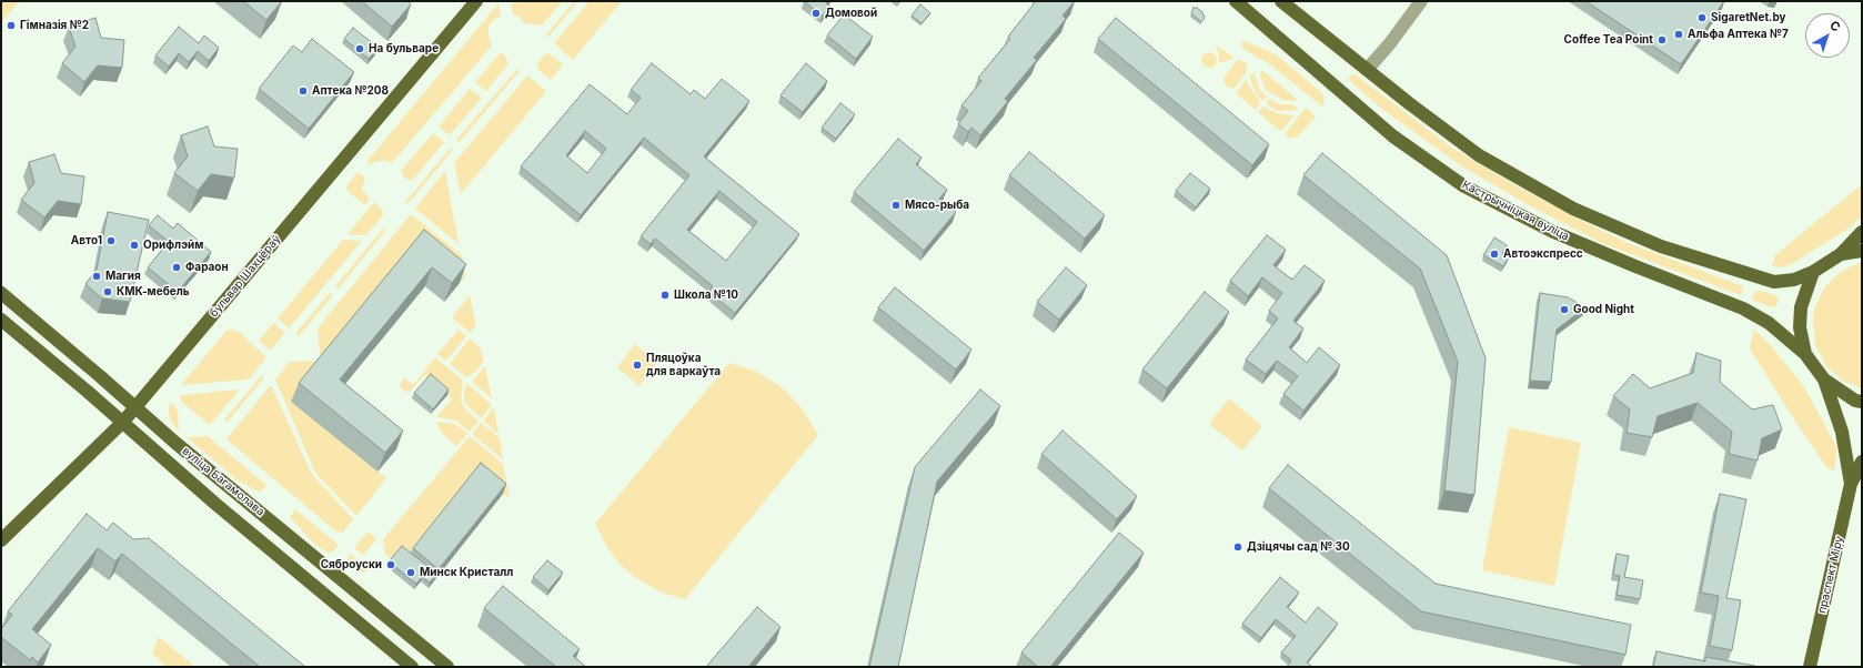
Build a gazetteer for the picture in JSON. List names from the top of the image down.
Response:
{
  "streets": {
    "main road": [
      "Кастрычніцкая вуліца",
      "бульвар Шахцёраў",
      "вуліца Багамолава",
      "праспект Міру"
    ]
  },
  "crossings": [
    ["бульвар Шахцёраў", "вуліца Багамолава"]
  ],
  "places": [
    "Домовой",
    "SigaretNet.by",
    "Гімназія №2",
    "Альфа Аптека №7",
    "Coffee Tea Point",
    "На бульваре",
    "Аптека №208",
    "Мясо-рыба",
    "Авто1",
    "Орифлэйм",
    "Автоэкспресс",
    "Фараон",
    "Магия",
    "КМК-мебель",
    "Школа №10",
    "Good Night",
    "Пляцоўка для варкаўта",
    "Дзіцячы сад № 30",
    "Сяброуски",
    "Минск Кристалл"
  ],
  "north": "top right"
}
